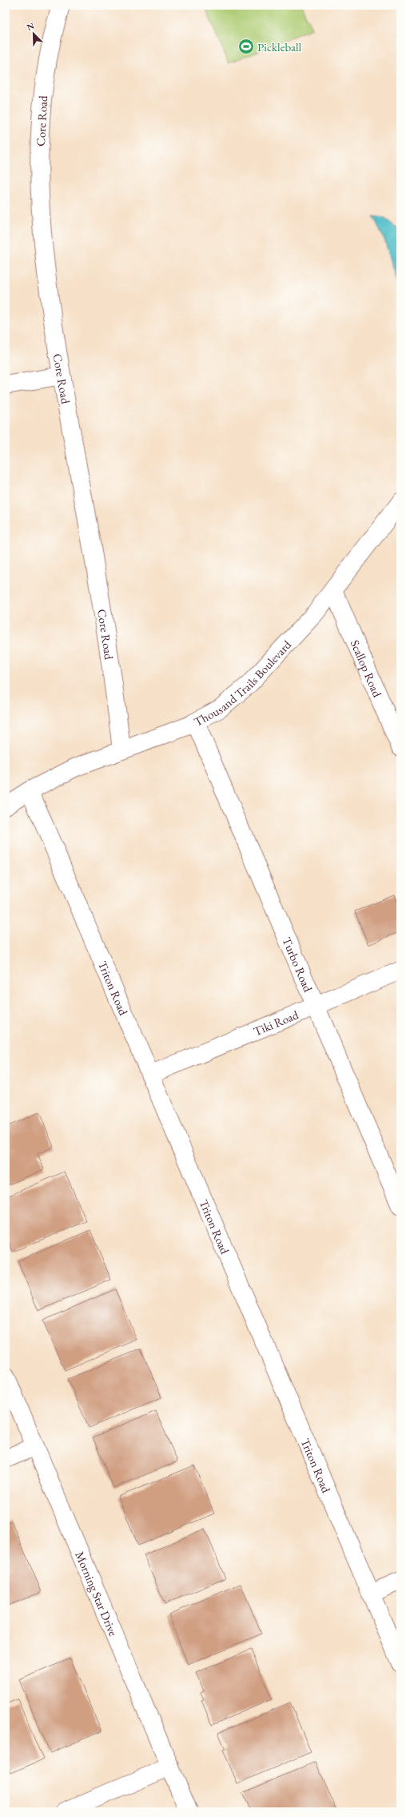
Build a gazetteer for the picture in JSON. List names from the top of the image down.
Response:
{
  "streets": {
    "street": [
      "Core Road",
      "Scallop Road",
      "Thousand Trails Boulevard",
      "Turbo Road",
      "Triton Road",
      "Tiki Road",
      "Morning Star Drive"
    ]
  },
  "crossings": [
    ["Core Road", "Thousand Trails Boulevard"],
    ["Scallop Road", "Thousand Trails Boulevard"],
    ["Thousand Trails Boulevard", "Turbo Road"],
    ["Thousand Trails Boulevard", "Triton Road"],
    ["Turbo Road", "Tiki Road"],
    ["Triton Road", "Tiki Road"]
  ],
  "places": {
    "sports": ["Pickleball"]
  },
  "north": "top left"
}
